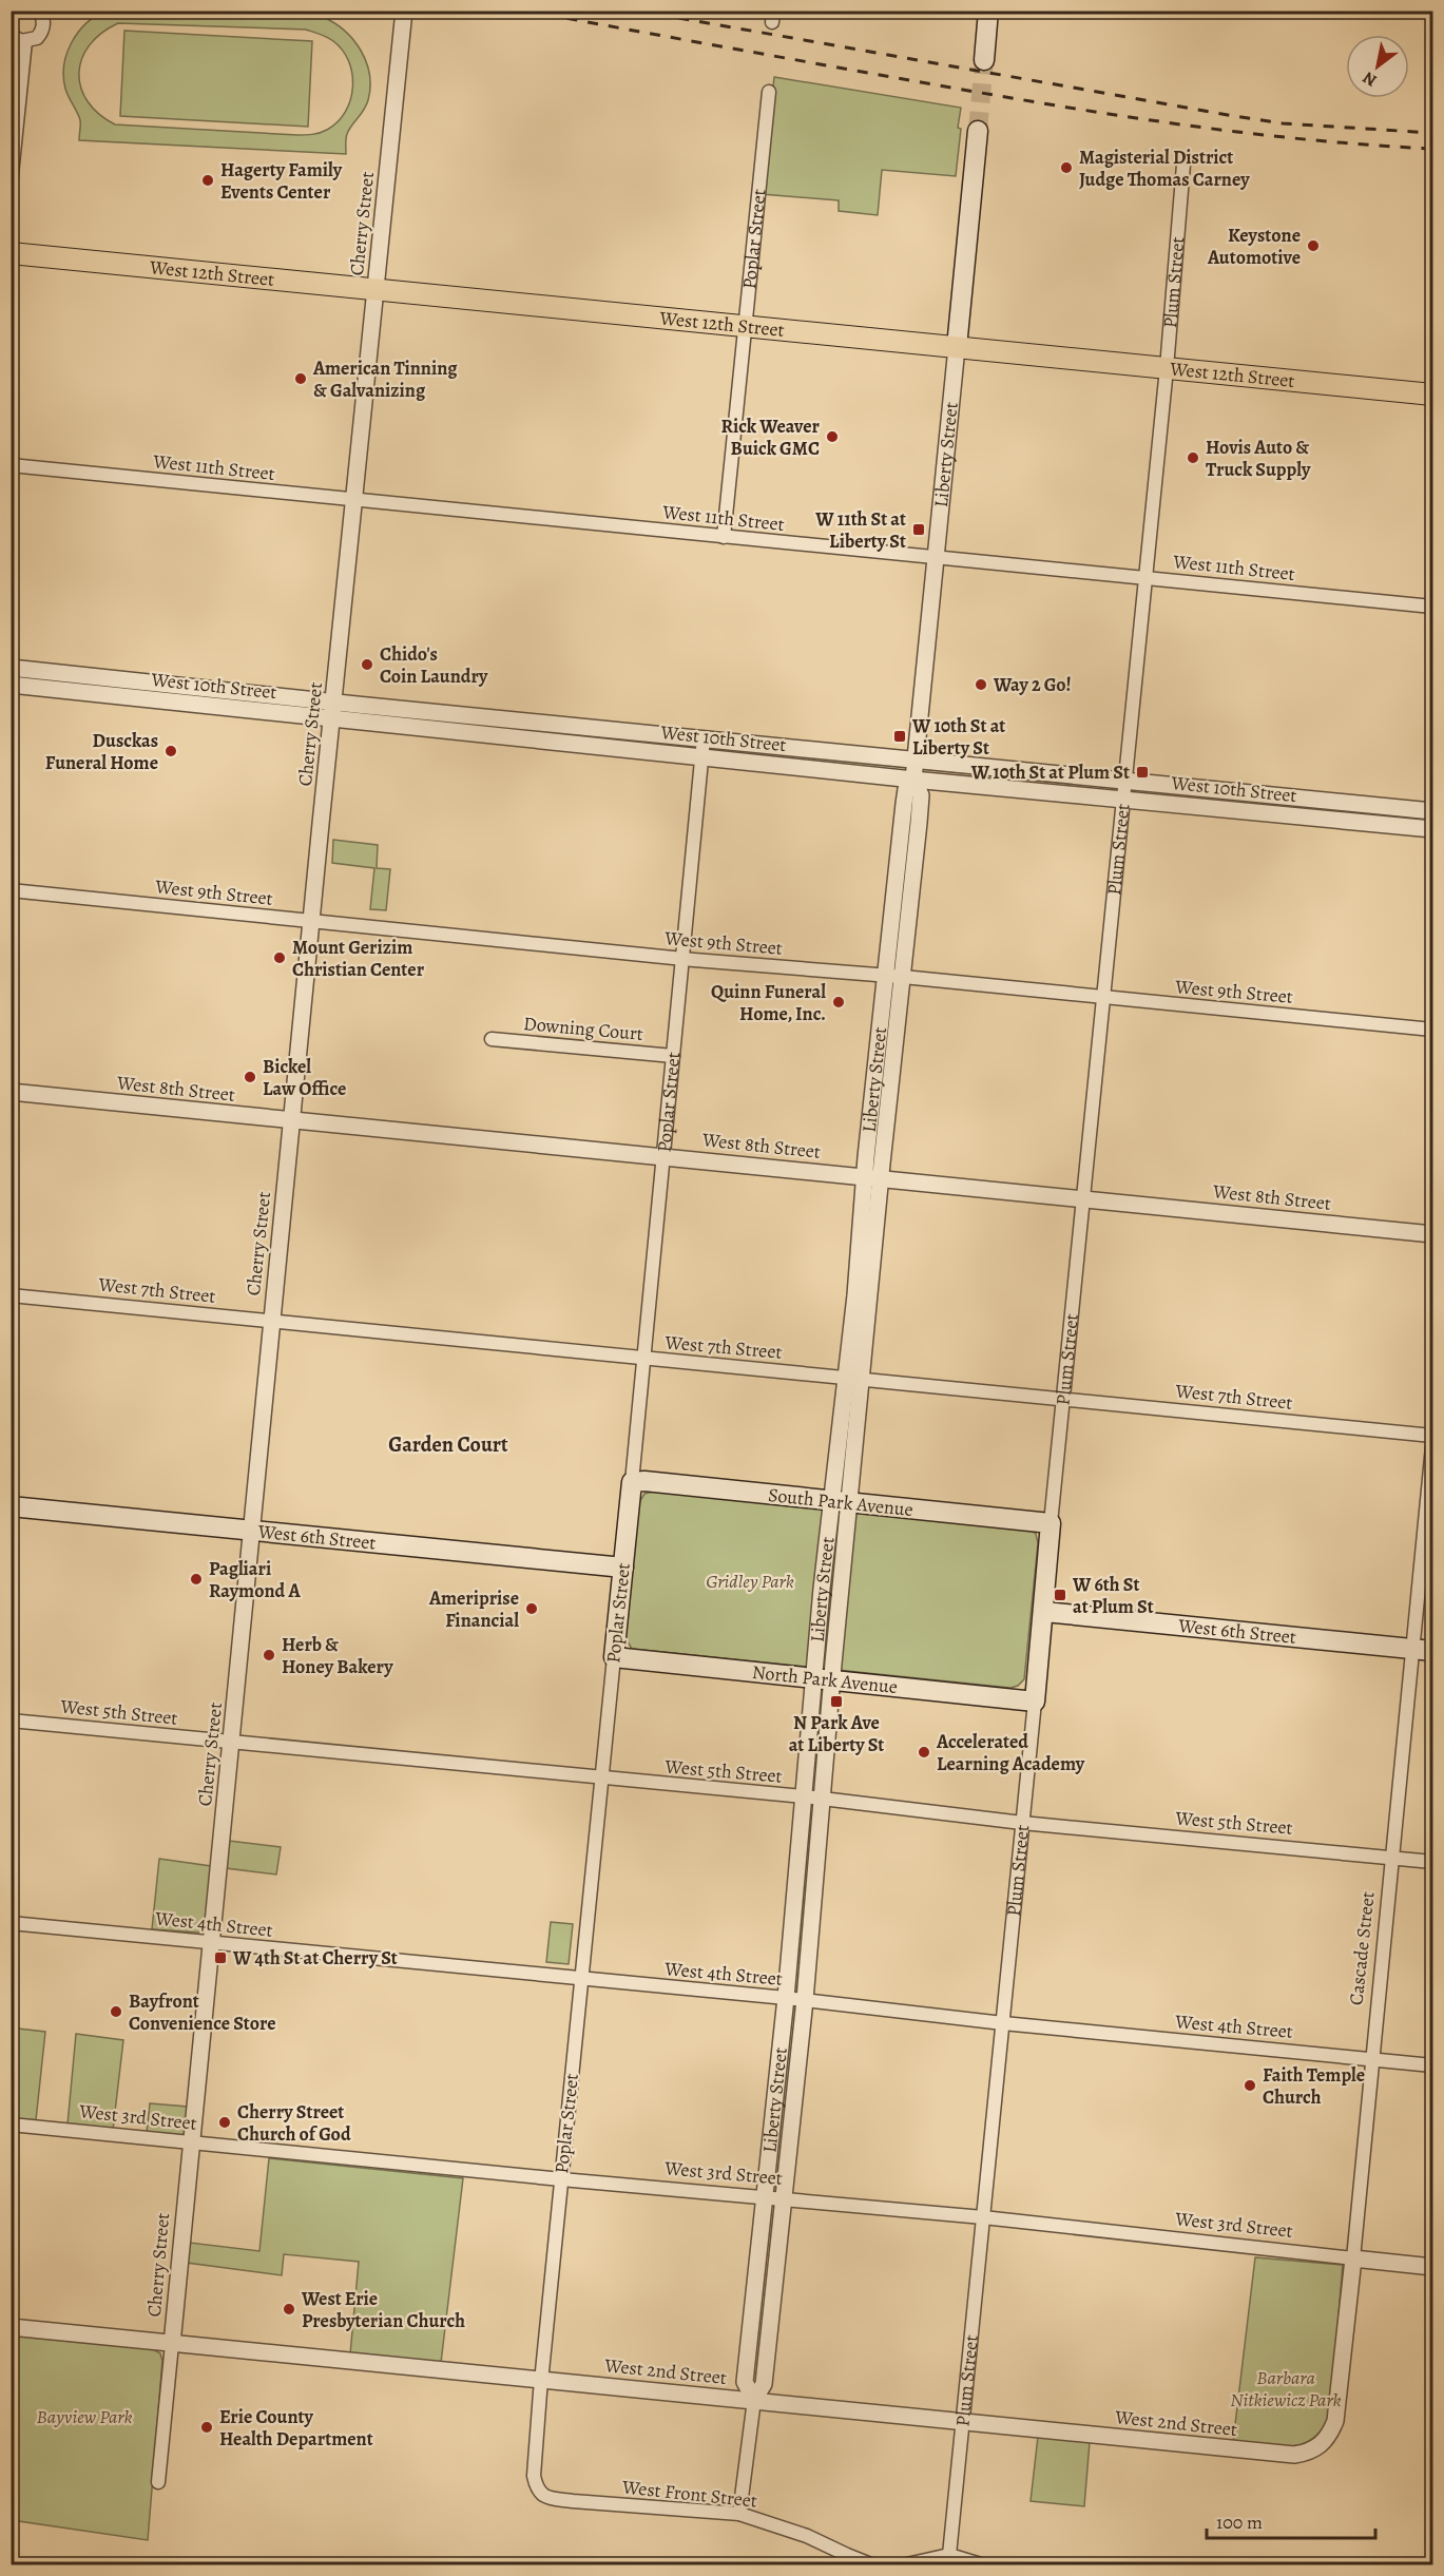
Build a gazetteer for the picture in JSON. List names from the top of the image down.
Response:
{
  "streets": {
    "main road": [
      "Poplar Street",
      "West 12th Street",
      "Plum Street",
      "Liberty Street",
      "South Park Avenue",
      "West 6th Street",
      "North Park Avenue"
    ],
    "street": [
      "Cherry Street",
      "West 11th Street",
      "West 10th Street",
      "West 9th Street",
      "Downing Court",
      "West 8th Street",
      "West 7th Street",
      "West 5th Street",
      "West 4th Street",
      "Cascade Street",
      "West 3rd Street",
      "West 2nd Street",
      "West Front Street"
    ]
  },
  "crossings": [
    ["Cherry Street", "West 12th Street"],
    ["Cherry Street", "West 11th Street"],
    ["Cherry Street", "West 10th Street"],
    ["Cherry Street", "West 9th Street"],
    ["Cherry Street", "West 8th Street"],
    ["Cherry Street", "West 7th Street"],
    ["Cherry Street", "West 6th Street"],
    ["Cherry Street", "West 5th Street"],
    ["Cherry Street", "West 4th Street"],
    ["Cherry Street", "West 3rd Street"],
    ["Cherry Street", "West 2nd Street"],
    ["Poplar Street", "West 12th Street"],
    ["Poplar Street", "West 11th Street"],
    ["Poplar Street", "West 10th Street"],
    ["Poplar Street", "West 9th Street"],
    ["Poplar Street", "Downing Court"],
    ["Poplar Street", "West 8th Street"],
    ["Poplar Street", "West 7th Street"],
    ["Poplar Street", "South Park Avenue"],
    ["Poplar Street", "West 6th Street"],
    ["Poplar Street", "North Park Avenue"],
    ["Poplar Street", "West 5th Street"],
    ["Poplar Street", "West 4th Street"],
    ["Poplar Street", "West 3rd Street"],
    ["Poplar Street", "West 2nd Street"],
    ["Poplar Street", "West Front Street"],
    ["West 12th Street", "Plum Street"],
    ["West 12th Street", "Liberty Street"],
    ["Plum Street", "West 11th Street"],
    ["Plum Street", "West 10th Street"],
    ["Plum Street", "West 9th Street"],
    ["Plum Street", "West 8th Street"],
    ["Plum Street", "West 7th Street"],
    ["Plum Street", "South Park Avenue"],
    ["Plum Street", "West 6th Street"],
    ["Plum Street", "North Park Avenue"],
    ["Plum Street", "West 5th Street"],
    ["Plum Street", "West 4th Street"],
    ["Plum Street", "West 3rd Street"],
    ["Plum Street", "West 2nd Street"],
    ["Liberty Street", "West 11th Street"],
    ["Liberty Street", "West 10th Street"],
    ["Liberty Street", "West 9th Street"],
    ["Liberty Street", "West 8th Street"],
    ["Liberty Street", "West 7th Street"],
    ["Liberty Street", "South Park Avenue"],
    ["Liberty Street", "North Park Avenue"],
    ["Liberty Street", "West 5th Street"],
    ["Liberty Street", "West 4th Street"],
    ["Liberty Street", "West 3rd Street"],
    ["Liberty Street", "West 2nd Street"],
    ["Liberty Street", "West Front Street"],
    ["West 6th Street", "Cascade Street"],
    ["West 5th Street", "Cascade Street"],
    ["West 4th Street", "Cascade Street"],
    ["Cascade Street", "West 3rd Street"],
    ["Cascade Street", "West 2nd Street"]
  ],
  "districts": ["Garden Court"],
  "parks": ["Gridley Park", "Barbara Nitkiewicz Park", "Bayview Park"],
  "places": {
    "other": [
      "Magisterial District Judge Thomas Carney",
      "Hagerty Family Events Center",
      "Keystone Automotive",
      "American Tinning & Galvanizing",
      "Rick Weaver Buick GMC",
      "Hovis Auto & Truck Supply",
      "Chido's Coin Laundry",
      "Way 2 Go!",
      "Dusckas Funeral Home",
      "Mount Gerizim Christian Center",
      "Quinn Funeral Home, Inc.",
      "Bickel Law Office",
      "Pagliari Raymond A",
      "Ameriprise Financial",
      "Herb & Honey Bakery",
      "Accelerated Learning Academy",
      "Bayfront Convenience Store",
      "Faith Temple Church",
      "Cherry Street Church of God",
      "West Erie Presbyterian Church",
      "Erie County Health Department"
    ],
    "transit": [
      "W 11th St at Liberty St",
      "W 10th St at Liberty St",
      "W 10th St at Plum St",
      "W 6th St at Plum St",
      "N Park Ave at Liberty St",
      "W 4th St at Cherry St"
    ]
  },
  "scale_bar": "100 m",
  "north": "bottom left"
}
